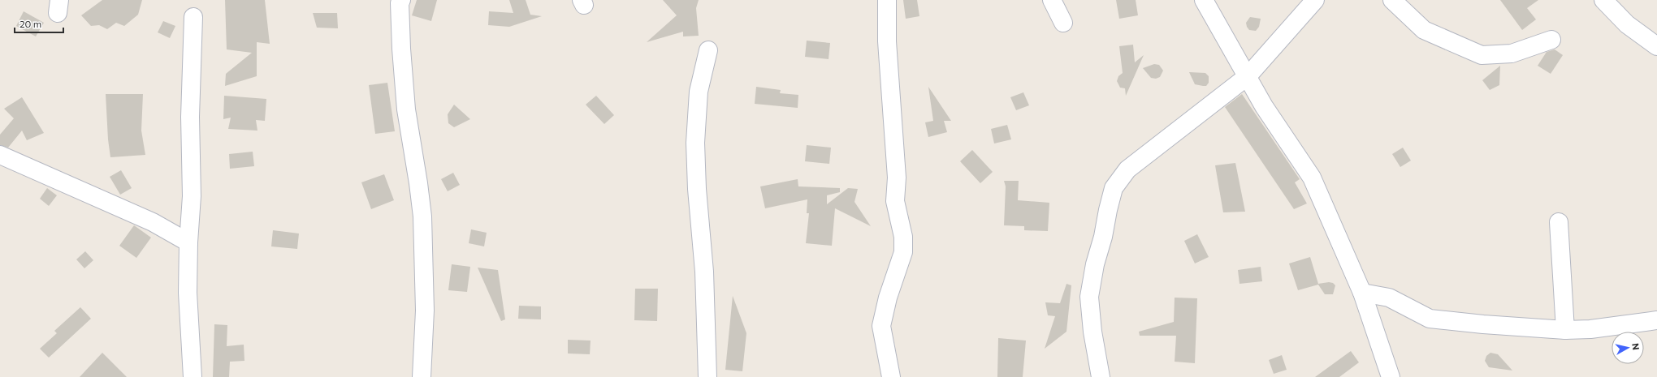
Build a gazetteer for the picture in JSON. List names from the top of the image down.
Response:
{
  "scale_bar": "20 m",
  "north": "right"
}
